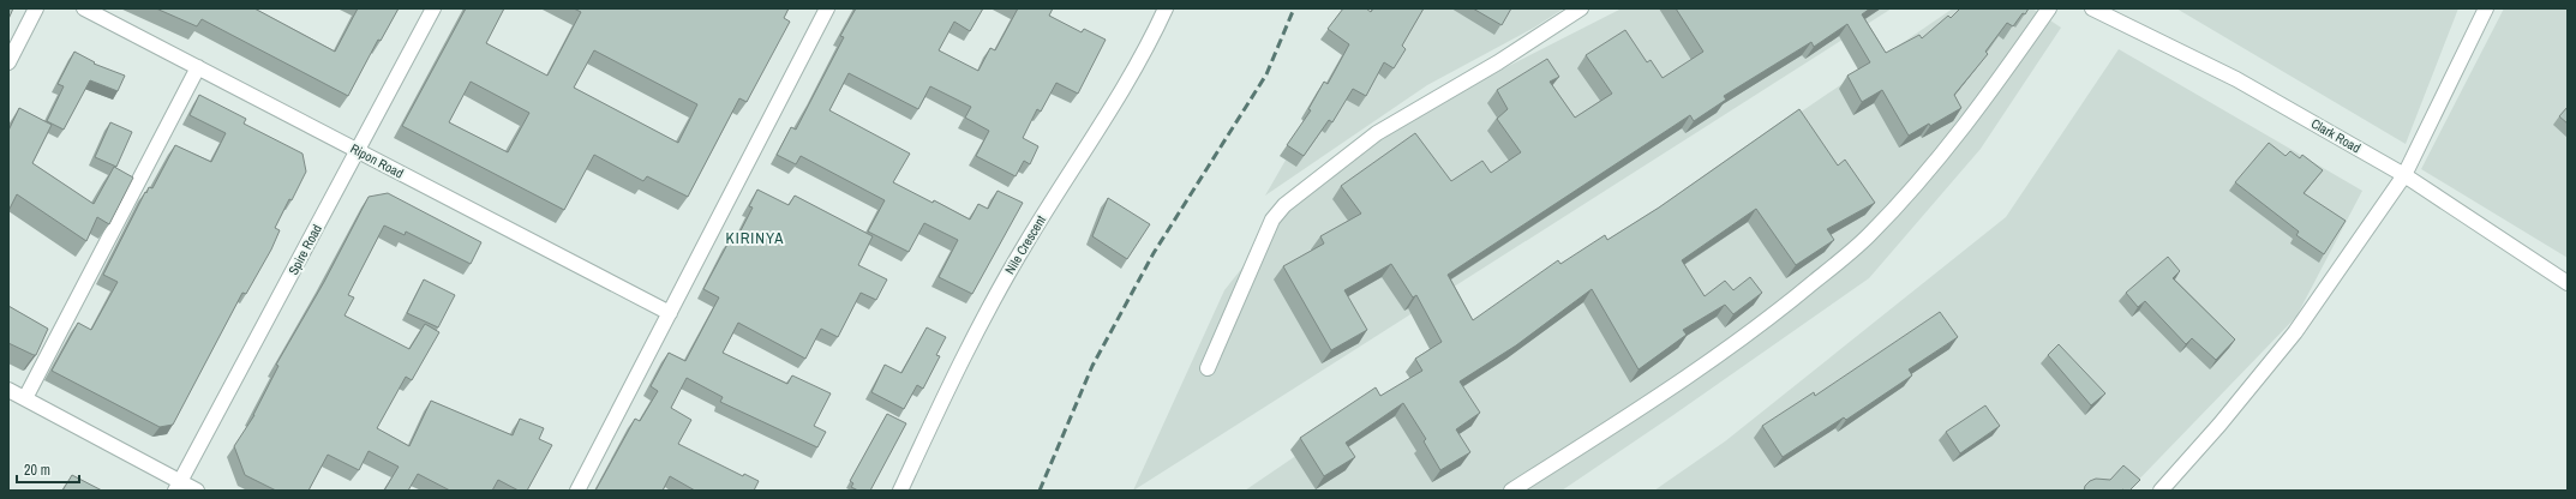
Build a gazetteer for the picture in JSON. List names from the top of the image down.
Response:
{
  "streets": {
    "street": [
      "Clark Road",
      "Ripon Road",
      "Nile Crescent",
      "Spire Road"
    ]
  },
  "crossings": [
    ["Ripon Road", "Spire Road"]
  ],
  "districts": ["KIRINYA"],
  "scale_bar": "20 m"
}
